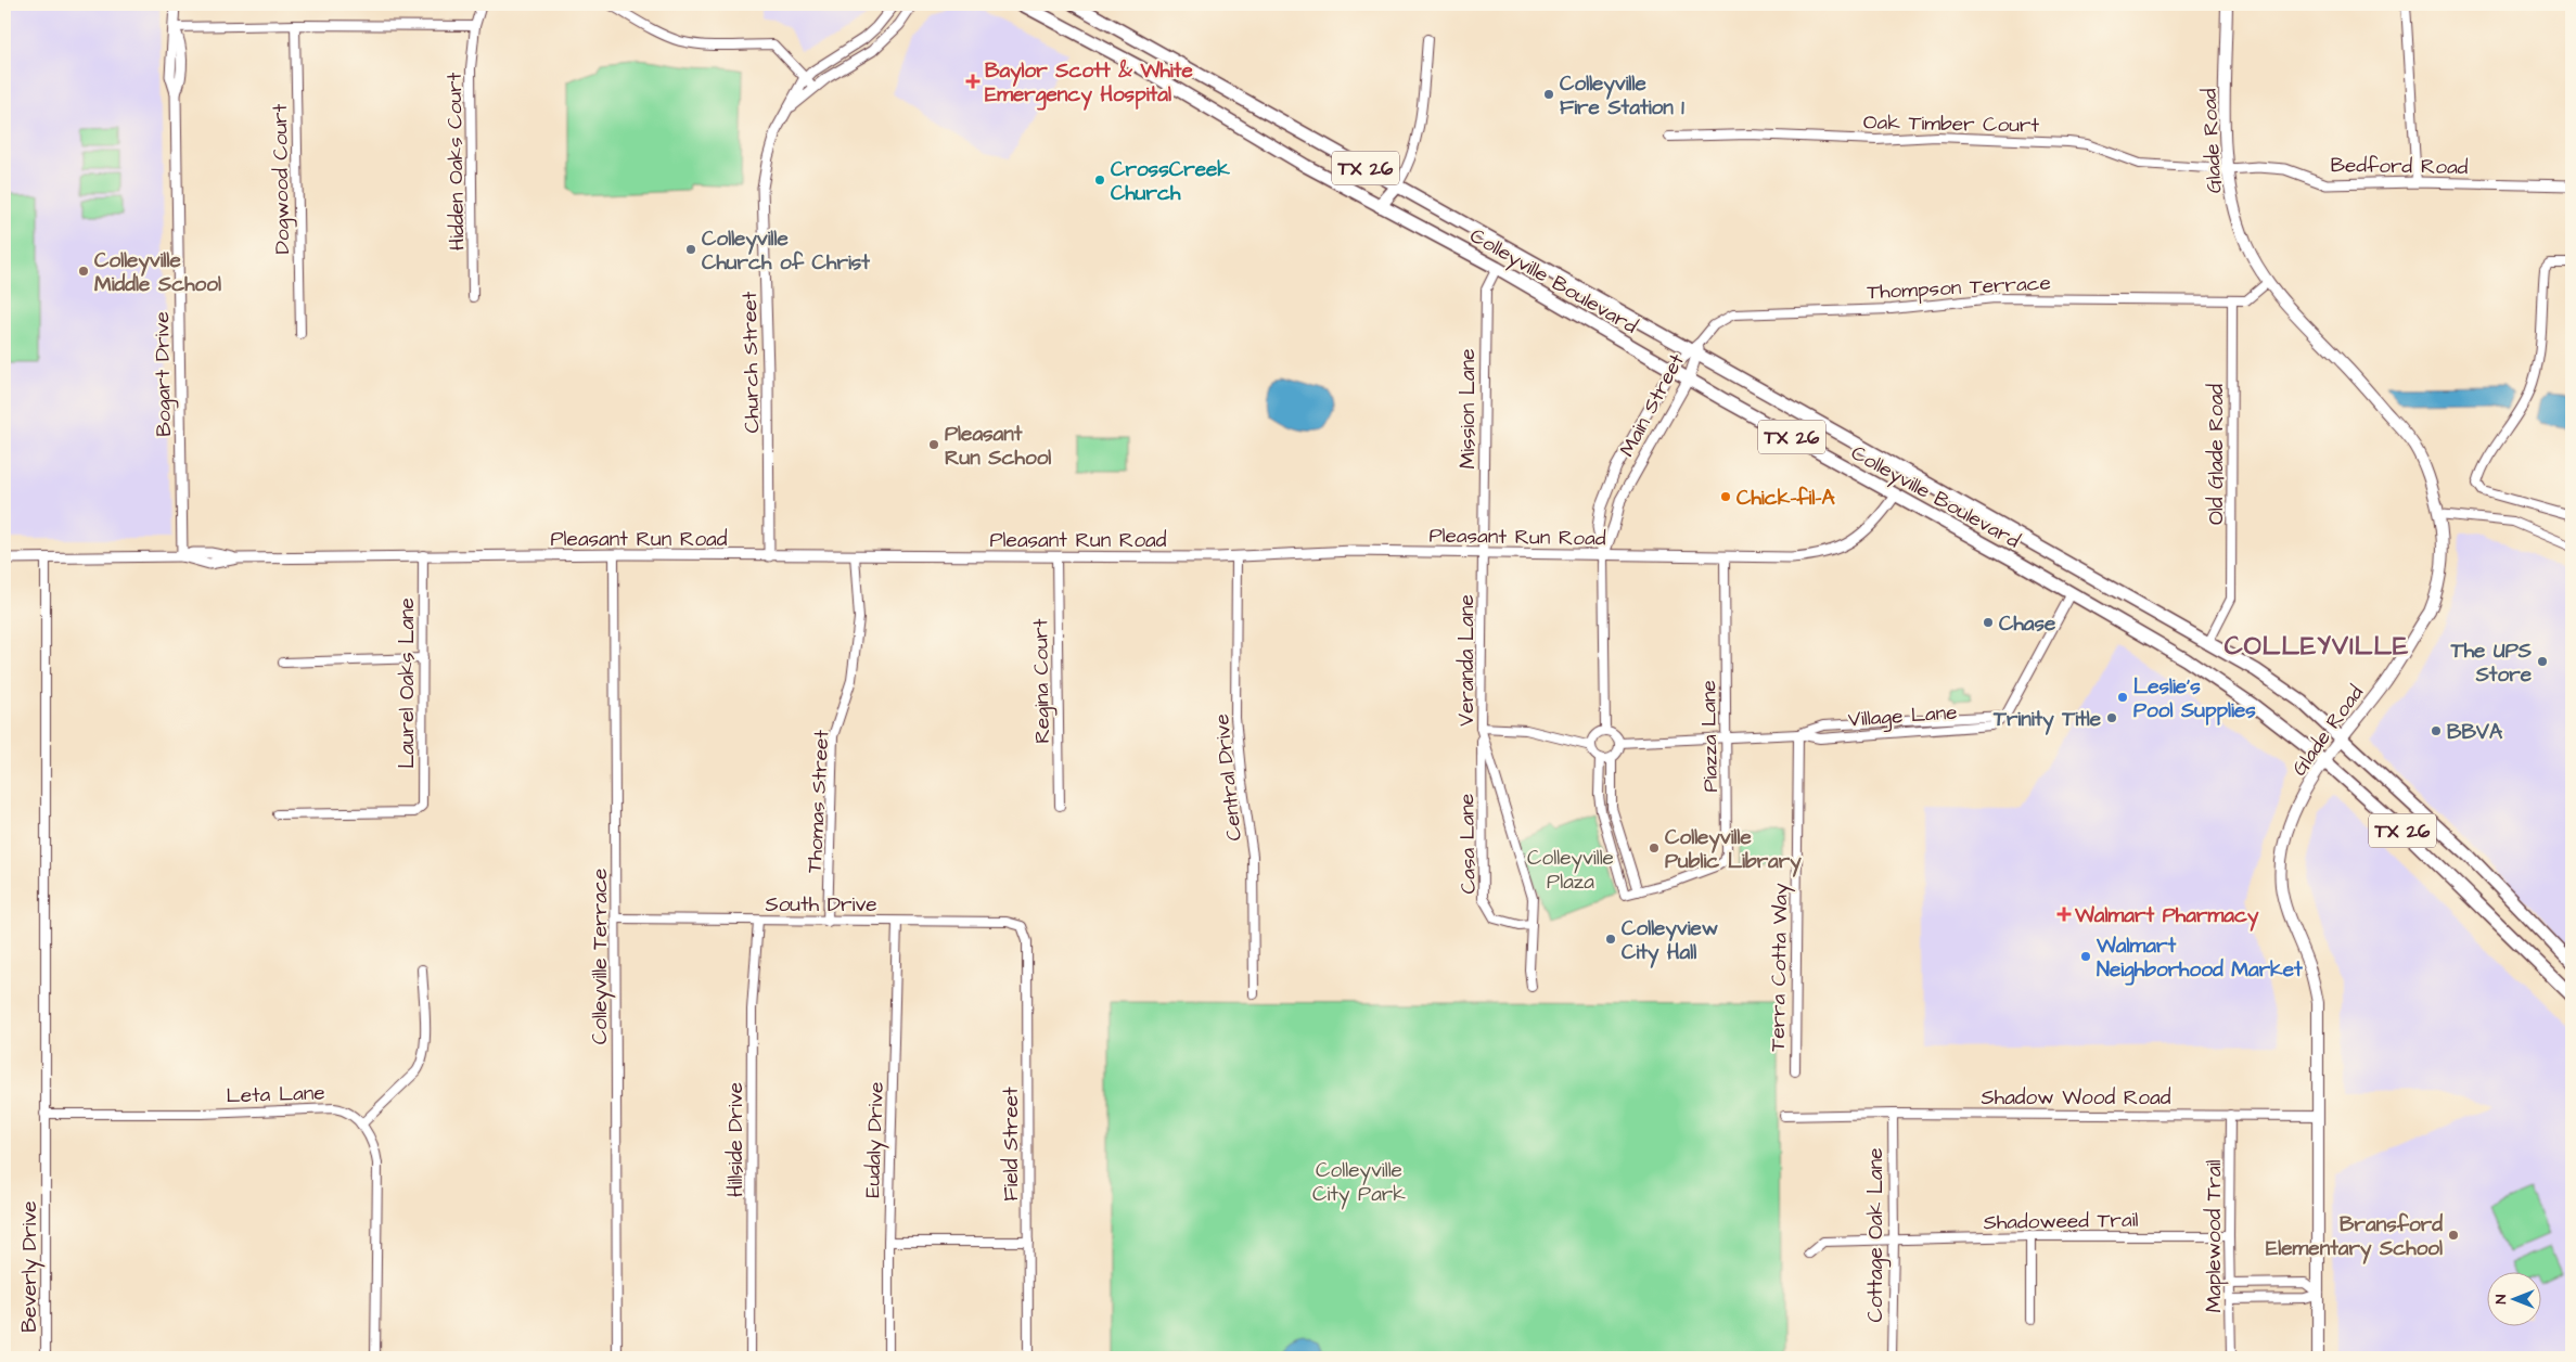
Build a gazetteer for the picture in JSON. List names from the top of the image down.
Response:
{
  "streets": {
    "main road": ["Glade Road", "TX 26", "Colleyville Boulevard"],
    "street": [
      "Oak Timber Court",
      "Hidden Oaks Court",
      "Bedford Road",
      "Dogwood Court",
      "Thompson Terrace",
      "Church Street",
      "Bogart Drive",
      "Main Street",
      "Mission Lane",
      "Old Glade Road",
      "Pleasant Run Road",
      "Veranda Lane",
      "Regina Court",
      "Laurel Oaks Lane",
      "Village Lane",
      "Piazza Lane",
      "Central Drive",
      "Thomas Street",
      "Casa Lane",
      "South Drive",
      "Colleyville Terrace",
      "Terra Cotta Way",
      "Leta Lane",
      "Shadow Wood Road",
      "Hillside Drive",
      "Eudaly Drive",
      "Field Street",
      "Shadoweed Trail",
      "Cottage Oak Lane",
      "Maplewood Trail",
      "Beverly Drive"
    ]
  },
  "crossings": [
    ["Oak Timber Court", "Glade Road"],
    ["Oak Timber Court", "Bedford Road"],
    ["Glade Road", "Bedford Road"],
    ["Glade Road", "Colleyville Boulevard"],
    ["Glade Road", "Shadow Wood Road"],
    ["Colleyville Boulevard", "Thompson Terrace"],
    ["Colleyville Boulevard", "Main Street"],
    ["Colleyville Boulevard", "Mission Lane"],
    ["Colleyville Boulevard", "Old Glade Road"],
    ["Colleyville Boulevard", "Pleasant Run Road"],
    ["Colleyville Boulevard", "Village Lane"],
    ["Thompson Terrace", "Main Street"],
    ["Thompson Terrace", "Old Glade Road"],
    ["Church Street", "Pleasant Run Road"],
    ["Bogart Drive", "Pleasant Run Road"],
    ["Main Street", "Pleasant Run Road"],
    ["Main Street", "Village Lane"],
    ["Mission Lane", "Pleasant Run Road"],
    ["Mission Lane", "Veranda Lane"],
    ["Pleasant Run Road", "Veranda Lane"],
    ["Pleasant Run Road", "Regina Court"],
    ["Pleasant Run Road", "Laurel Oaks Lane"],
    ["Pleasant Run Road", "Piazza Lane"],
    ["Pleasant Run Road", "Central Drive"],
    ["Pleasant Run Road", "Thomas Street"],
    ["Pleasant Run Road", "Colleyville Terrace"],
    ["Pleasant Run Road", "Beverly Drive"],
    ["Veranda Lane", "Casa Lane"],
    ["Village Lane", "Piazza Lane"],
    ["Village Lane", "Terra Cotta Way"],
    ["Thomas Street", "South Drive"],
    ["South Drive", "Colleyville Terrace"],
    ["South Drive", "Hillside Drive"],
    ["South Drive", "Eudaly Drive"],
    ["South Drive", "Field Street"],
    ["Leta Lane", "Beverly Drive"],
    ["Shadow Wood Road", "Cottage Oak Lane"],
    ["Shadow Wood Road", "Maplewood Trail"],
    ["Shadoweed Trail", "Cottage Oak Lane"],
    ["Shadoweed Trail", "Maplewood Trail"]
  ],
  "districts": ["COLLEYVILLE"],
  "parks": ["Colleyville Plaza", "Colleyville City Park"],
  "places": {
    "health": ["Baylor Scott & White Emergency Hospital", "Walmart Pharmacy"],
    "other": [
      "Colleyville Fire Station 1",
      "CrossCreek Church",
      "Colleyville Church of Christ",
      "Colleyville Middle School",
      "Pleasant Run School",
      "Chick-fil-A",
      "Chase",
      "The UPS Store",
      "Leslie's Pool Supplies",
      "Trinity Title",
      "BBVA",
      "Colleyville Public Library",
      "Colleyview City Hall",
      "Walmart Neighborhood Market",
      "Bransford Elementary School"
    ]
  },
  "north": "left"
}
